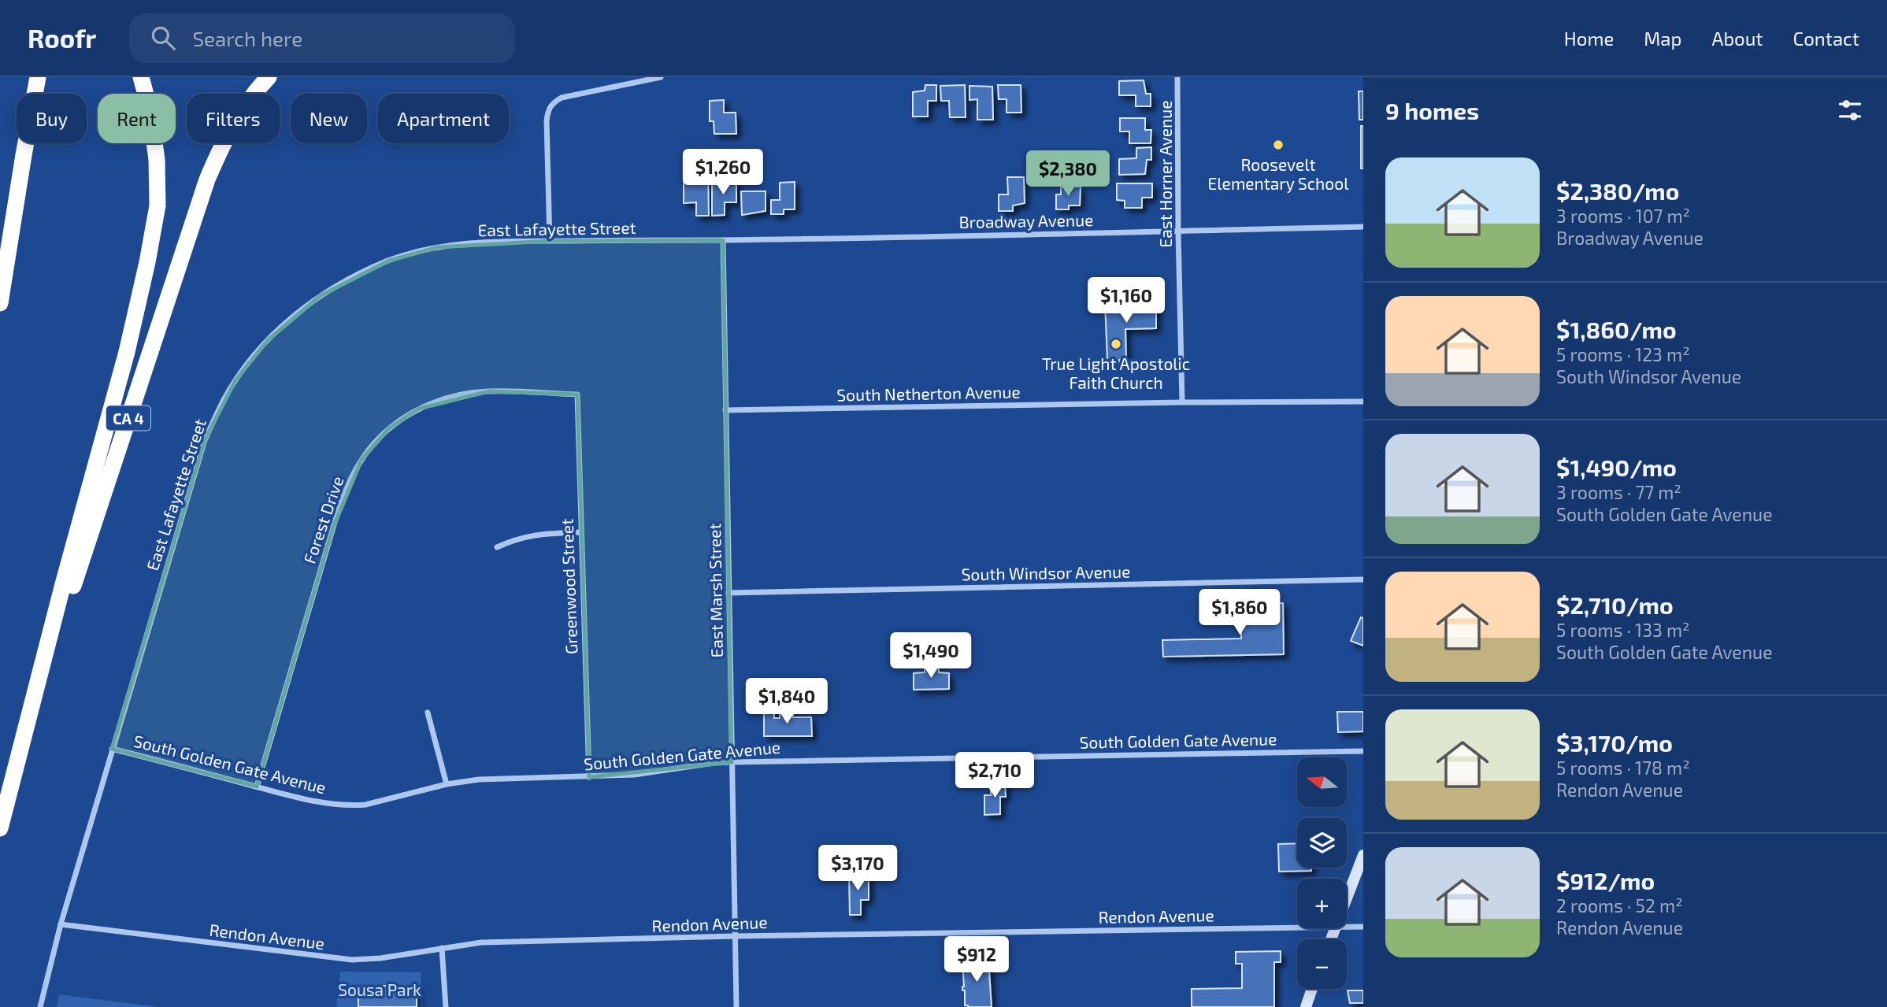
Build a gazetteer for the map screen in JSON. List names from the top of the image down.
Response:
{
  "streets": {
    "highway": ["CA 4"],
    "street": [
      "East Horner Avenue",
      "Broadway Avenue",
      "East Lafayette Street",
      "South Netherton Avenue",
      "Forest Drive",
      "South Windsor Avenue",
      "Greenwood Street",
      "East Marsh Street",
      "South Golden Gate Avenue",
      "Rendon Avenue"
    ]
  },
  "crossings": [
    ["East Horner Avenue", "Broadway Avenue"],
    ["East Horner Avenue", "South Netherton Avenue"],
    ["Broadway Avenue", "East Lafayette Street"],
    ["Broadway Avenue", "East Marsh Street"],
    ["East Lafayette Street", "East Marsh Street"],
    ["East Lafayette Street", "South Golden Gate Avenue"],
    ["East Lafayette Street", "Rendon Avenue"],
    ["South Netherton Avenue", "East Marsh Street"],
    ["Forest Drive", "Greenwood Street"],
    ["Forest Drive", "South Golden Gate Avenue"],
    ["South Windsor Avenue", "East Marsh Street"],
    ["Greenwood Street", "South Golden Gate Avenue"],
    ["East Marsh Street", "South Golden Gate Avenue"],
    ["East Marsh Street", "Rendon Avenue"]
  ],
  "parks": ["Sousa Park"],
  "places": ["Roosevelt Elementary School", "True Light Apostolic Faith Church"],
  "north": "left",
  "page": {
    "header": "Roofr",
    "search": "Search here",
    "nav": [
      "Home",
      "Map",
      "About",
      "Contact"
    ],
    "heading": "9 homes",
    "chip": [
      "Buy",
      "Rent",
      "Filters",
      "New",
      "Apartment"
    ],
    "list": [
      {
        "name": "$2,380/mo",
        "note": "3 rooms · 107 m² · Broadway Avenue"
      },
      {
        "name": "$1,860/mo",
        "note": "5 rooms · 123 m² · South Windsor Avenue"
      },
      {
        "name": "$1,490/mo",
        "note": "3 rooms · 77 m² · South Golden Gate Avenue"
      },
      {
        "name": "$2,710/mo",
        "note": "5 rooms · 133 m² · South Golden Gate Avenue"
      },
      {
        "name": "$3,170/mo",
        "note": "5 rooms · 178 m² · Rendon Avenue"
      },
      {
        "name": "$912/mo",
        "note": "2 rooms · 52 m² · Rendon Avenue"
      }
    ],
    "price": [
      "$1,260",
      "$2,380",
      "$1,160",
      "$1,860",
      "$1,490",
      "$1,840",
      "$2,710",
      "$3,170",
      "$912"
    ],
    "map_buttons": ["+", "−"]
  }
}
